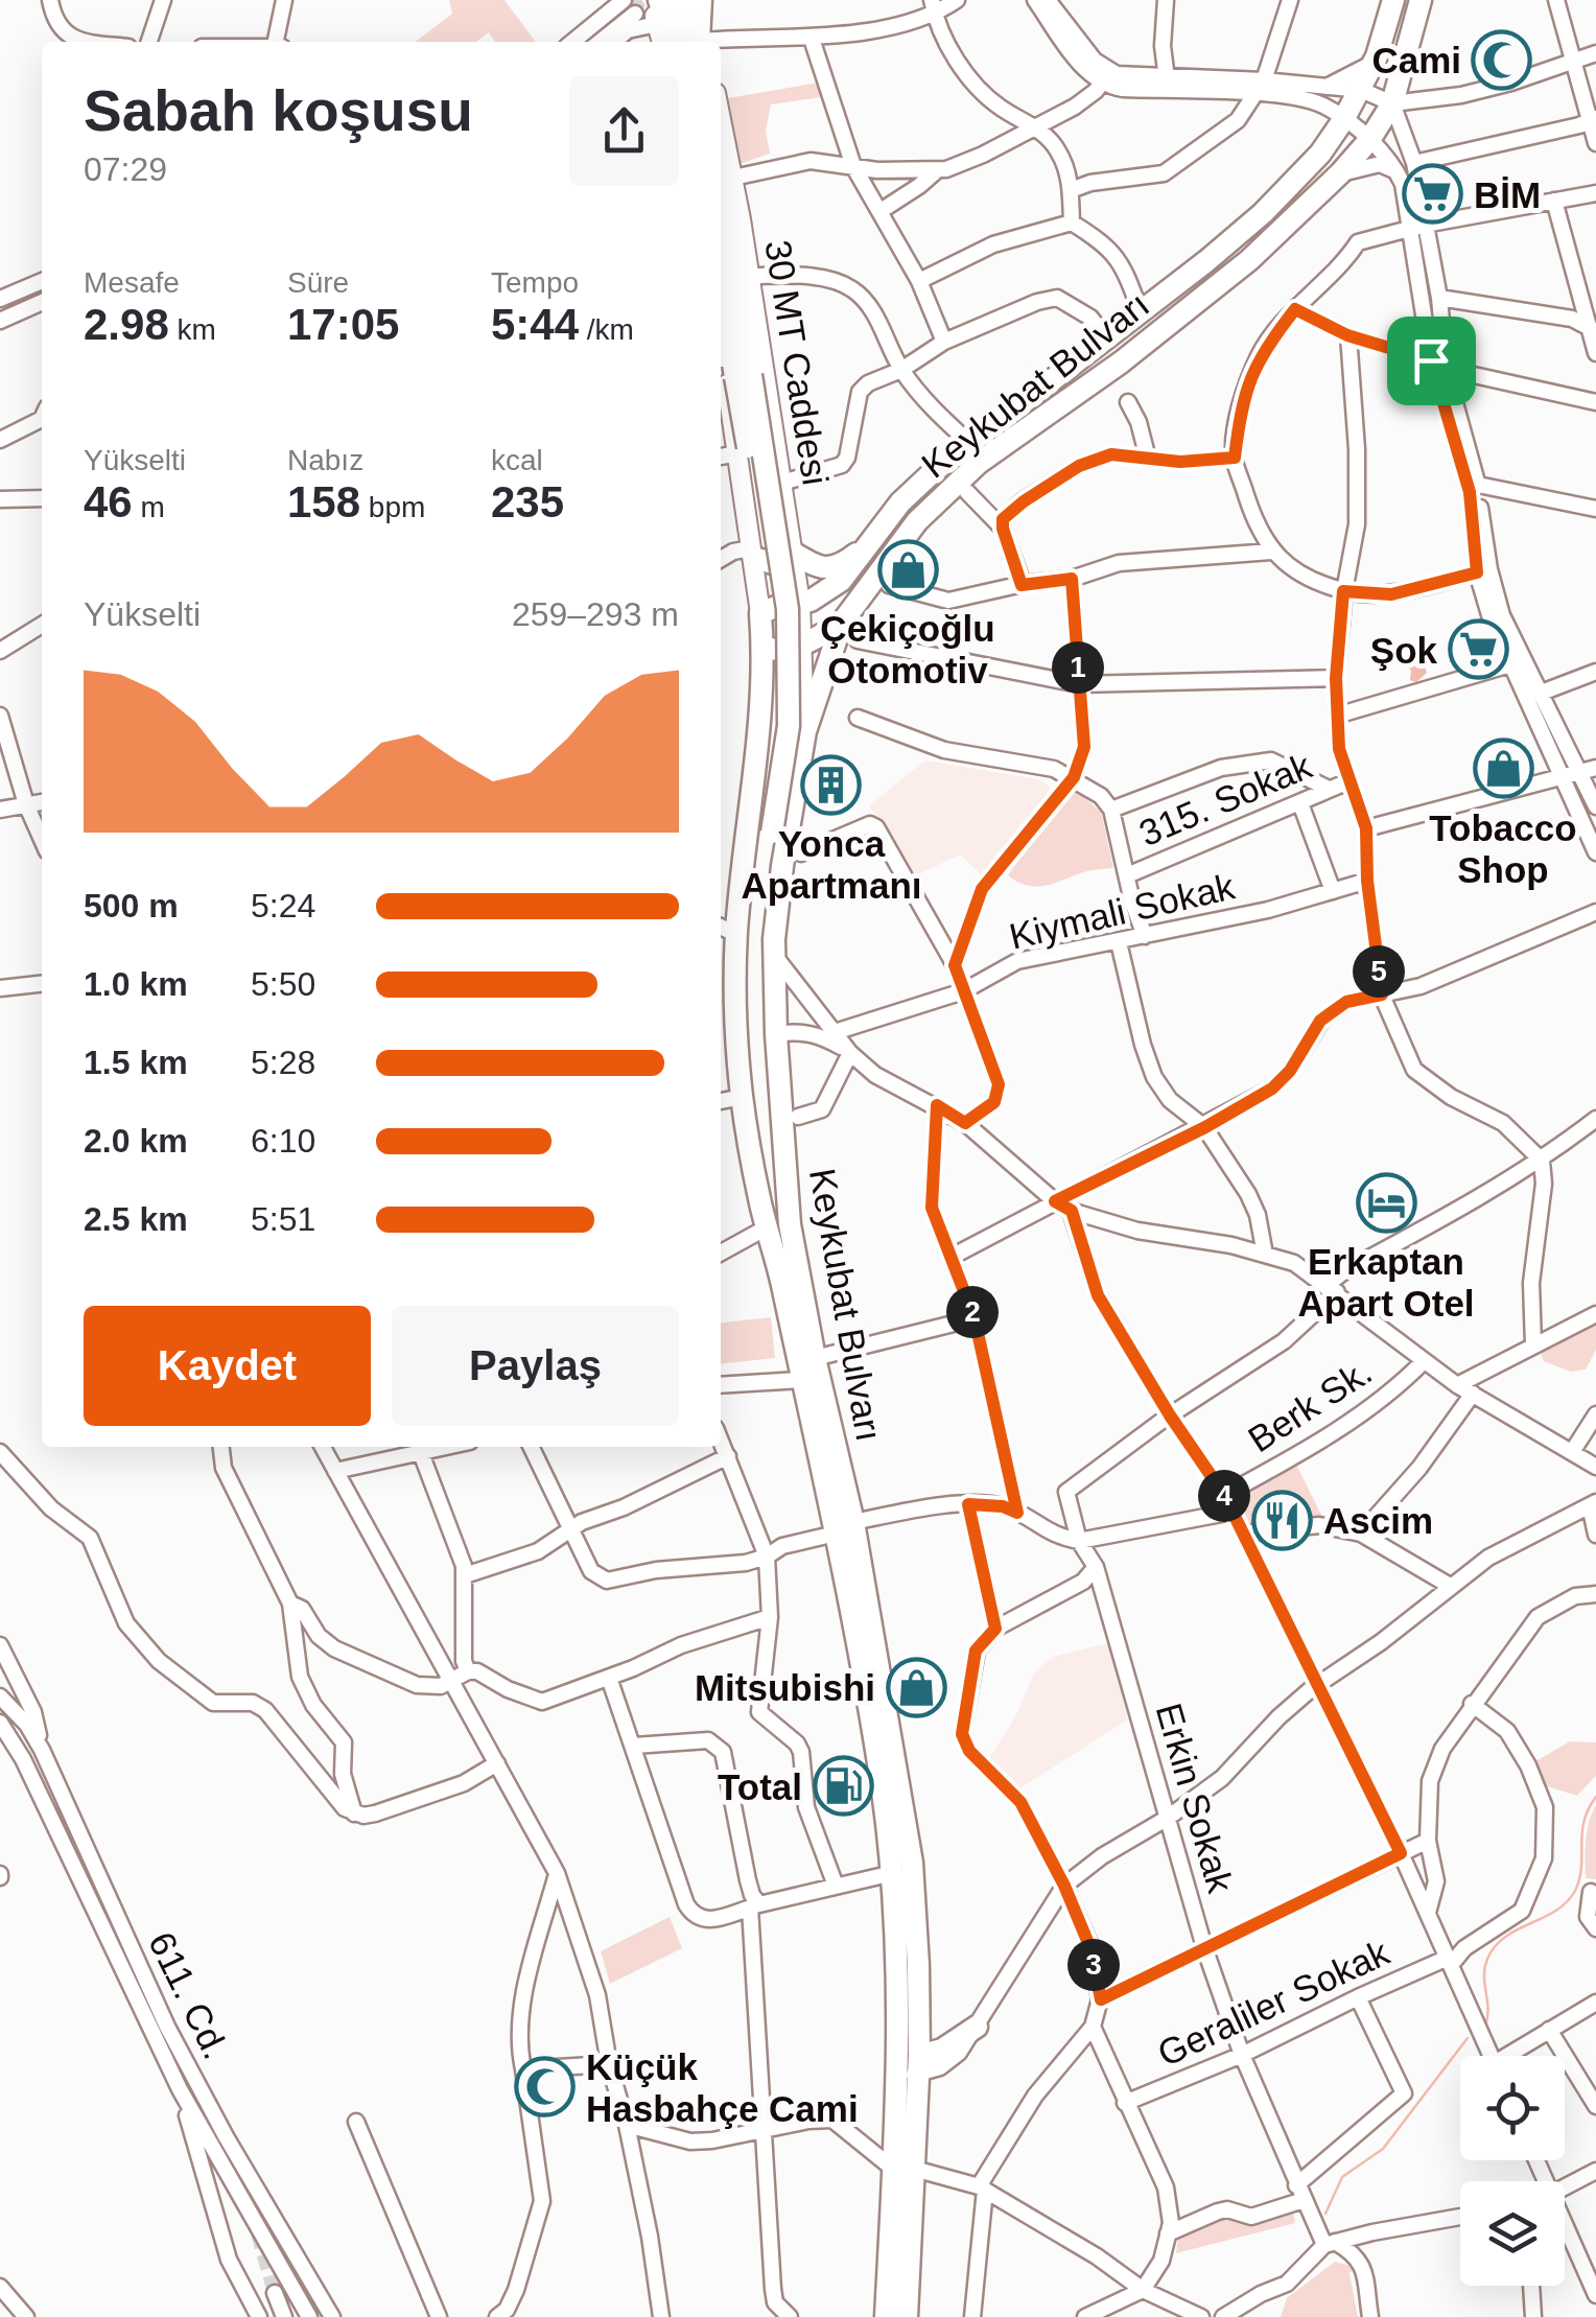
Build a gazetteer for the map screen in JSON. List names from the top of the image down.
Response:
{
  "streets": {
    "highway": ["Keykubat Bulvarı"],
    "main road": ["30 MT Caddesi"],
    "street": [
      "315. Sokak",
      "Kiymali Sokak",
      "Berk Sk.",
      "Erkin Sokak",
      "611. Cd.",
      "Geraliler Sokak"
    ]
  },
  "crossings": [
    ["30 MT Caddesi", "Keykubat Bulvarı"],
    ["Erkin Sokak", "Geraliler Sokak"]
  ],
  "places": {
    "mosque": ["Cami", "Küçük Hasbahçe Cami"],
    "supermarket": ["BİM", "Şok"],
    "shop": ["Çekiçoğlu Otomotiv", "Tobacco Shop", "Mitsubishi"],
    "building": ["Yonca Apartmanı"],
    "hotel": ["Erkaptan Apart Otel"],
    "restaurant": ["Ascim"],
    "fuel station": ["Total"]
  },
  "page": {
    "heading": ["Sabah koşusu", "07:29"],
    "stats": [
      ["Mesafe", "2.98 km"],
      ["Süre", "17:05"],
      ["Tempo", "5:44 /km"],
      ["Yükselti", "46 m"],
      ["Nabız", "158 bpm"],
      ["kcal", "235"]
    ],
    "chart": ["Yükselti", "259–293 m"],
    "pins": [
      "1",
      "5",
      "2",
      "4",
      "3"
    ],
    "list": [
      {
        "name": "500 m",
        "note": "5:24"
      },
      {
        "name": "1.0 km",
        "note": "5:50"
      },
      {
        "name": "1.5 km",
        "note": "5:28"
      },
      {
        "name": "2.0 km",
        "note": "6:10"
      },
      {
        "name": "2.5 km",
        "note": "5:51"
      }
    ],
    "buttons": ["Kaydet", "Paylaş"]
  }
}
